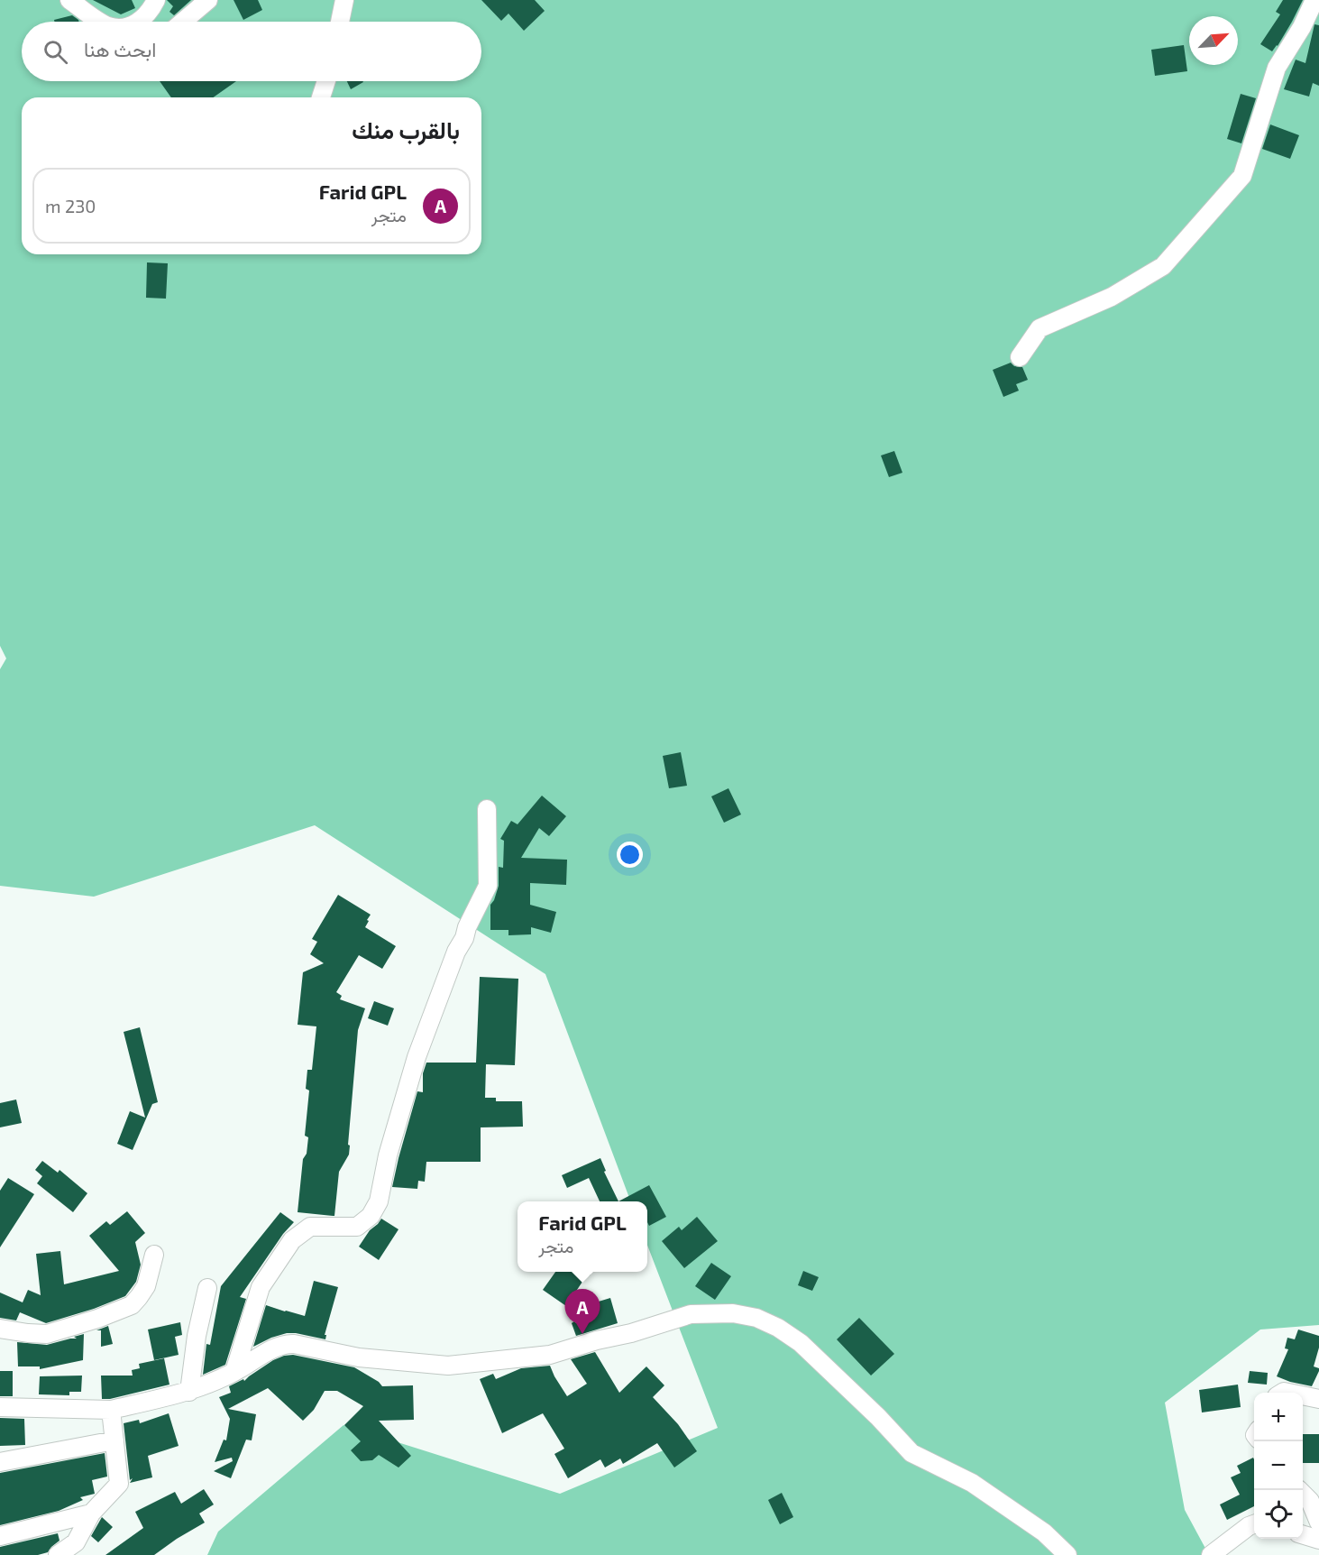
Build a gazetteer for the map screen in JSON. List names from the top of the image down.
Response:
{
  "north": "top right",
  "page": {
    "search": "ابحث هنا",
    "heading": "بالقرب منك",
    "list": [
      {
        "mark": "A",
        "name": "Farid GPL",
        "note": "متجر",
        "value": "230 m"
      }
    ],
    "popup": ["Farid GPL", "متجر"],
    "pins": "A",
    "map_buttons": ["+", "−"]
  }
}
